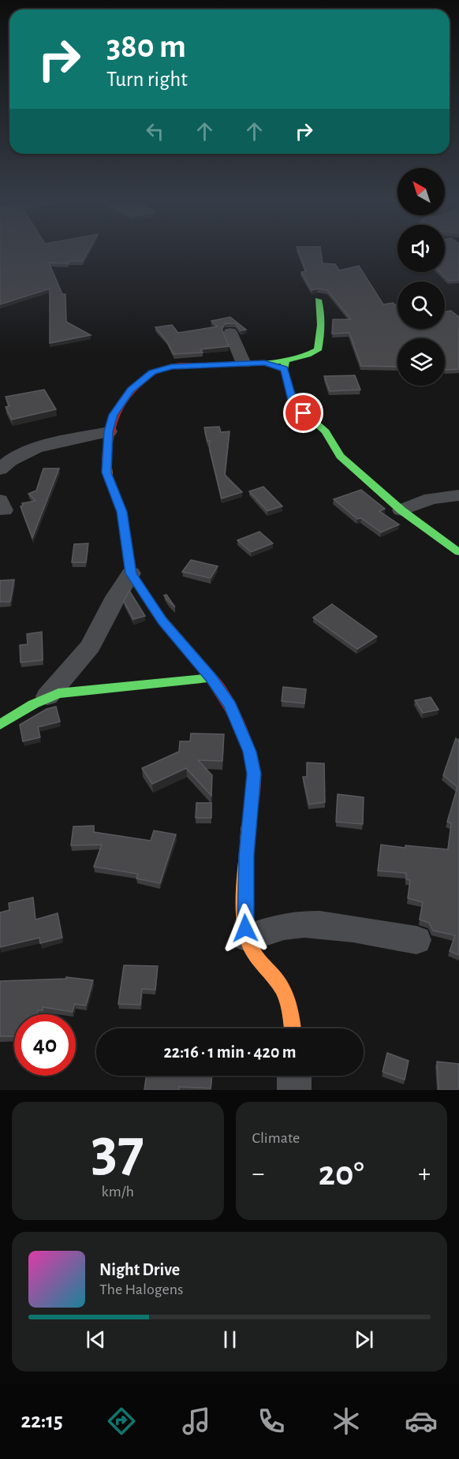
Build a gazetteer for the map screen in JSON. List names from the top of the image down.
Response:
{
  "north": "top left",
  "page": {
    "turn": ["380 m", "Turn right"],
    "limit": "40",
    "trip": "22:16 · 1 min · 420 m",
    "tile": [
      ["37", "km/h"],
      "Climate"
    ],
    "heat": ["−", "20°", "+"],
    "song": ["Night Drive", "The Halogens"],
    "tabs": "22:15"
  }
}
